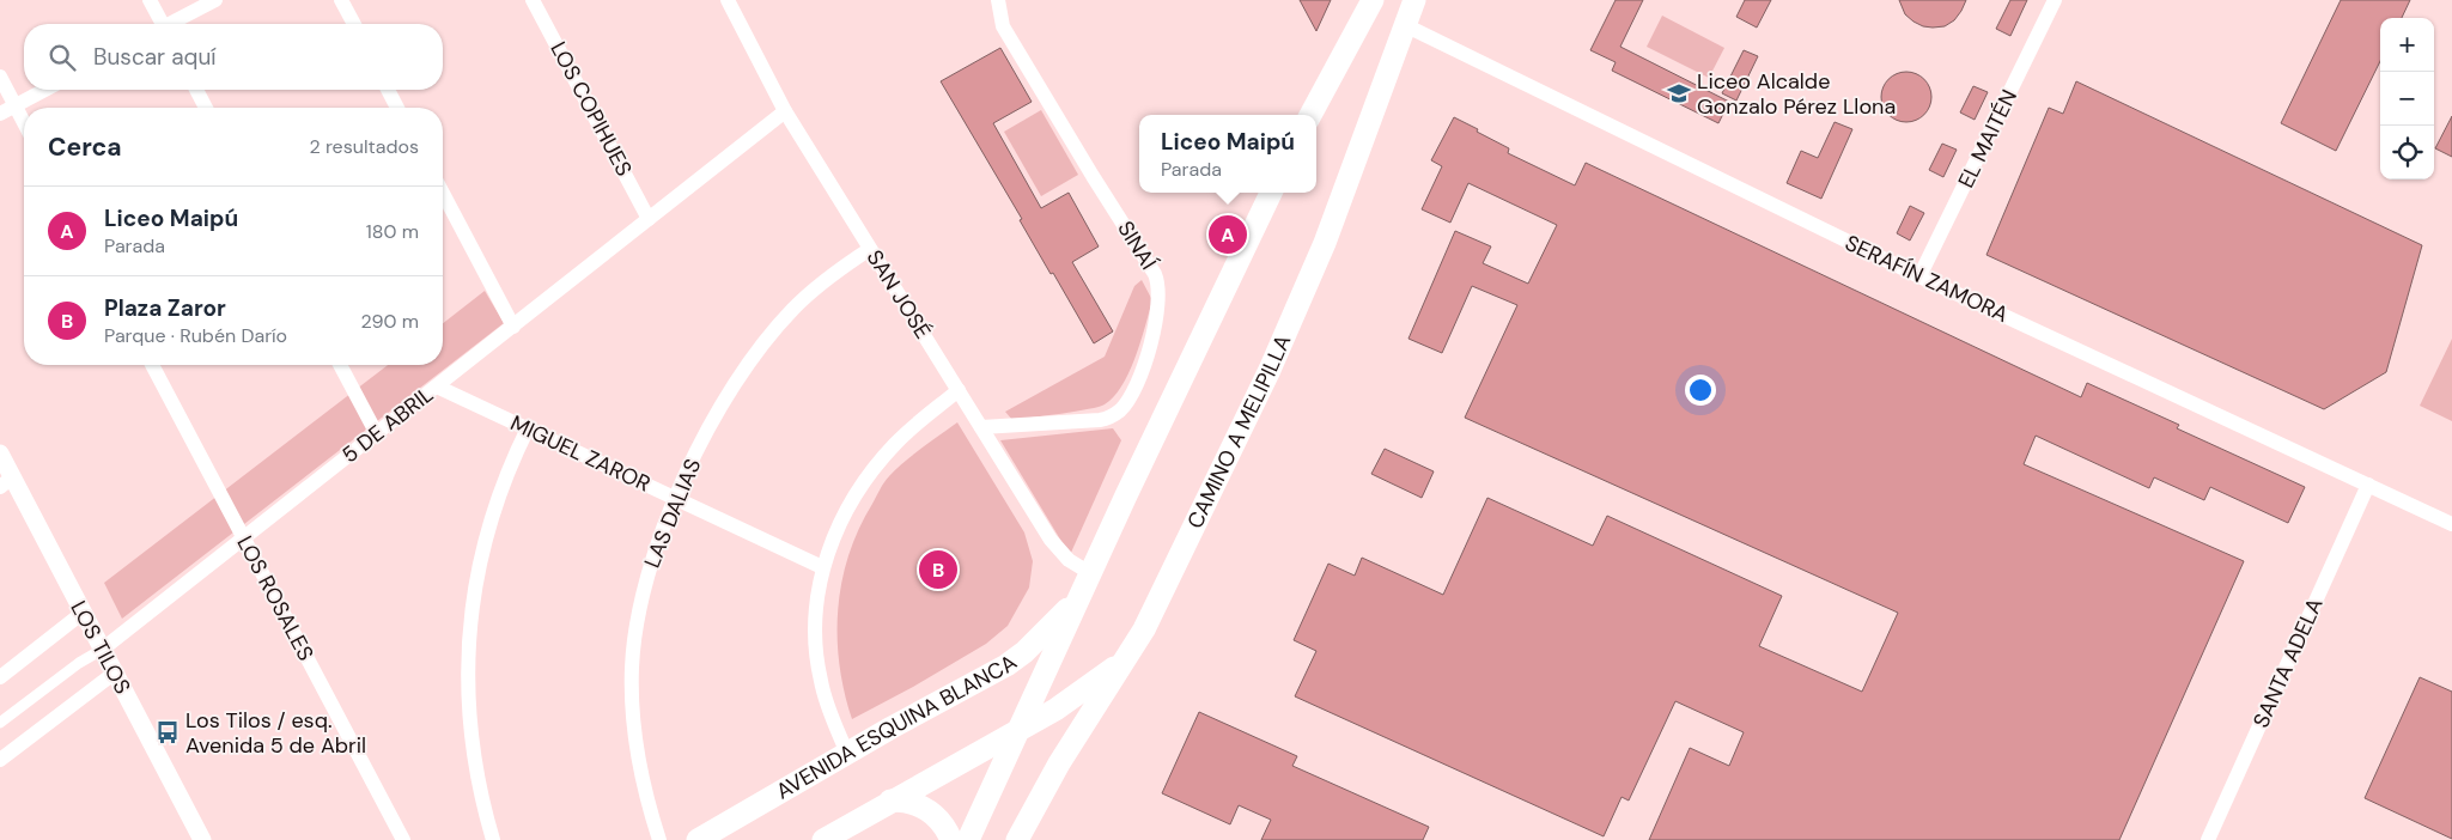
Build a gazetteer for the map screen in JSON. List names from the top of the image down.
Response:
{
  "streets": {
    "main road": ["CAMINO A MELIPILLA", "AVENIDA ESQUINA BLANCA"],
    "street": [
      "LOS COPIHUES",
      "EL MAITÉN",
      "SINAÍ",
      "SERAFÍN ZAMORA",
      "SAN JOSÉ",
      "5 DE ABRIL",
      "MIGUEL ZAROR",
      "LAS DALIAS",
      "LOS ROSALES",
      "LOS TILOS",
      "SANTA ADELA"
    ]
  },
  "crossings": [
    ["LOS COPIHUES", "5 DE ABRIL"],
    ["EL MAITÉN", "SERAFÍN ZAMORA"],
    ["SINAÍ", "SAN JOSÉ"],
    ["SERAFÍN ZAMORA", "CAMINO A MELIPILLA"],
    ["SERAFÍN ZAMORA", "SANTA ADELA"],
    ["SAN JOSÉ", "5 DE ABRIL"],
    ["SAN JOSÉ", "LAS DALIAS"],
    ["5 DE ABRIL", "MIGUEL ZAROR"],
    ["5 DE ABRIL", "LOS ROSALES"],
    ["5 DE ABRIL", "LOS TILOS"],
    ["MIGUEL ZAROR", "LAS DALIAS"]
  ],
  "places": {
    "school or university": ["Liceo Alcalde Gonzalo Pérez Llona"],
    "bus stop": ["Los Tilos / esq. Avenida 5 de Abril"]
  },
  "page": {
    "map_buttons": ["+", "−"],
    "search": "Buscar aquí",
    "heading": ["Cerca", "2 resultados"],
    "popup": ["Liceo Maipú", "Parada"],
    "list": [
      {
        "mark": "A",
        "name": "Liceo Maipú",
        "note": "Parada",
        "value": "180 m"
      },
      {
        "mark": "B",
        "name": "Plaza Zaror",
        "note": "Parque · Rubén Darío",
        "value": "290 m"
      }
    ],
    "pins": ["A", "B"]
  }
}
